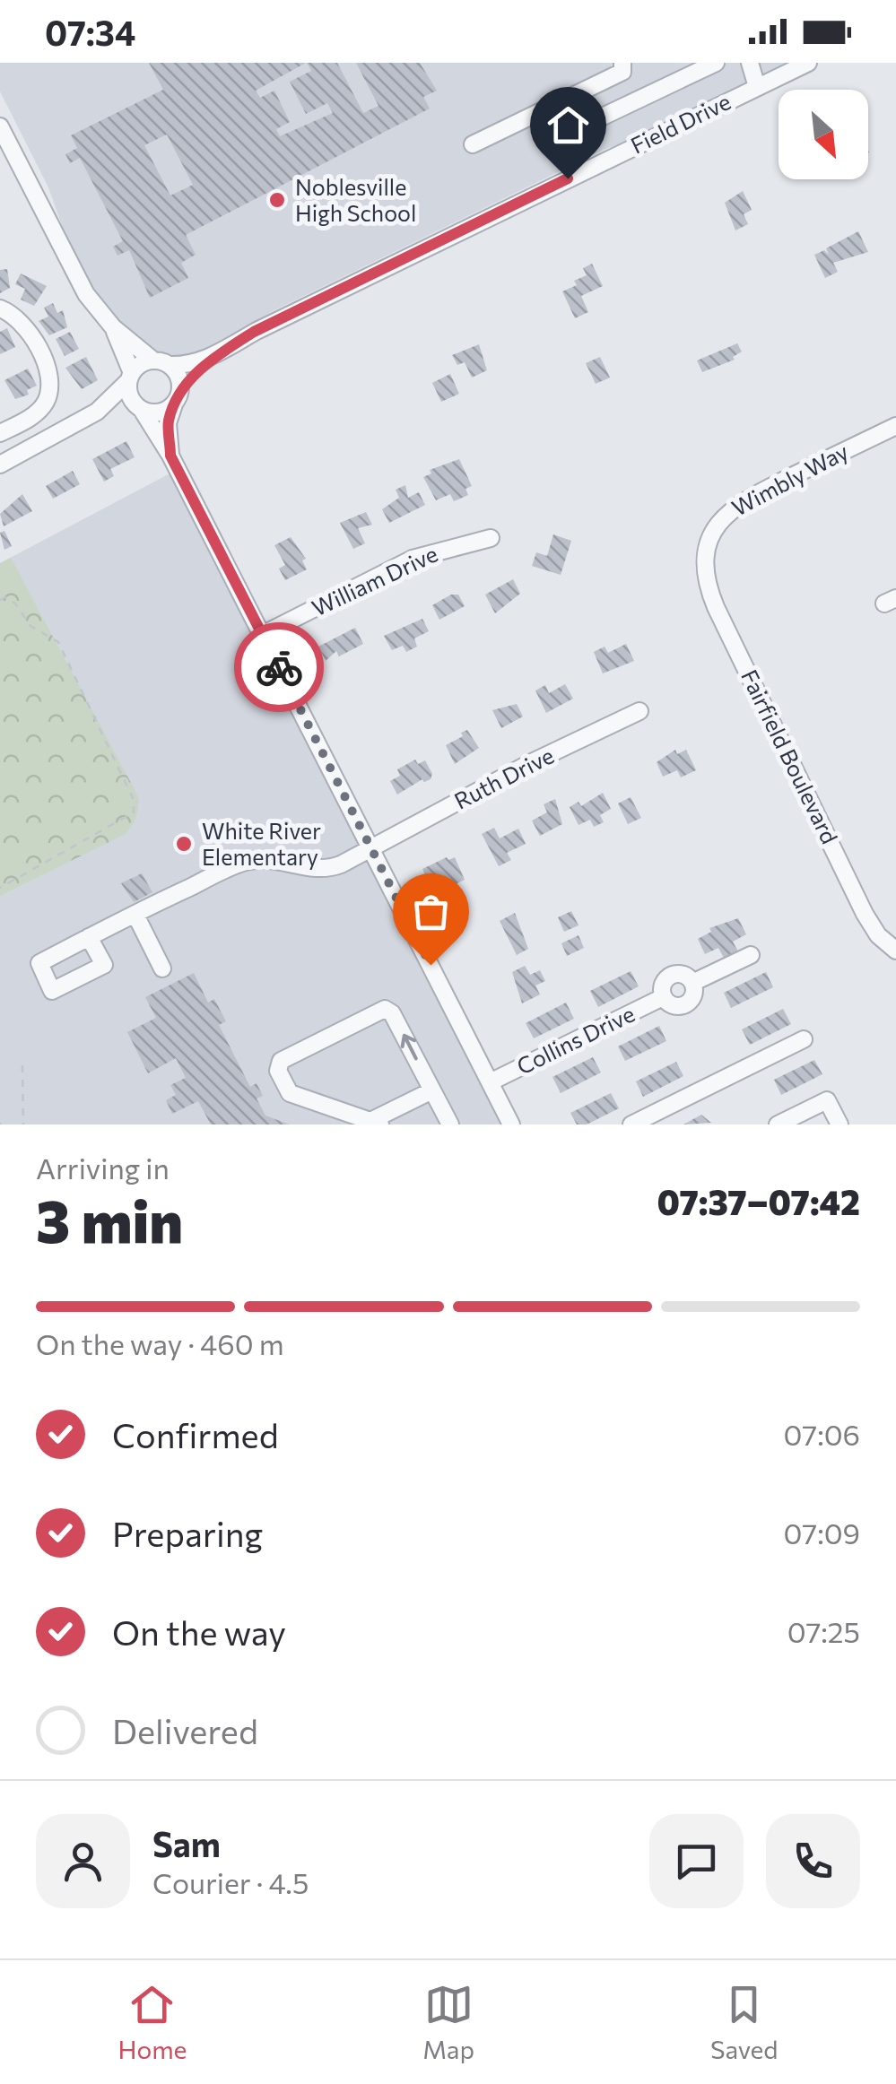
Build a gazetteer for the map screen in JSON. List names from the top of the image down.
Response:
{
  "streets": {
    "street": [
      "Field Drive",
      "Wimbly Way",
      "William Drive",
      "Fairfield Boulevard",
      "Ruth Drive",
      "Collins Drive"
    ]
  },
  "crossings": [
    ["Wimbly Way", "Fairfield Boulevard"]
  ],
  "places": ["Noblesville High School", "White River Elementary"],
  "north": "bottom right",
  "page": {
    "status": "07:34",
    "heading": ["3 min", "Arriving in", "07:37–07:42"],
    "panel": ["Sam", "Courier · 4.5"],
    "bar": "On the way · 460 m",
    "list": [
      ["Confirmed", "07:06"],
      ["Preparing", "07:09"],
      ["On the way", "07:25"],
      "Delivered"
    ],
    "tabs": ["Home", "Map", "Saved"]
  }
}
